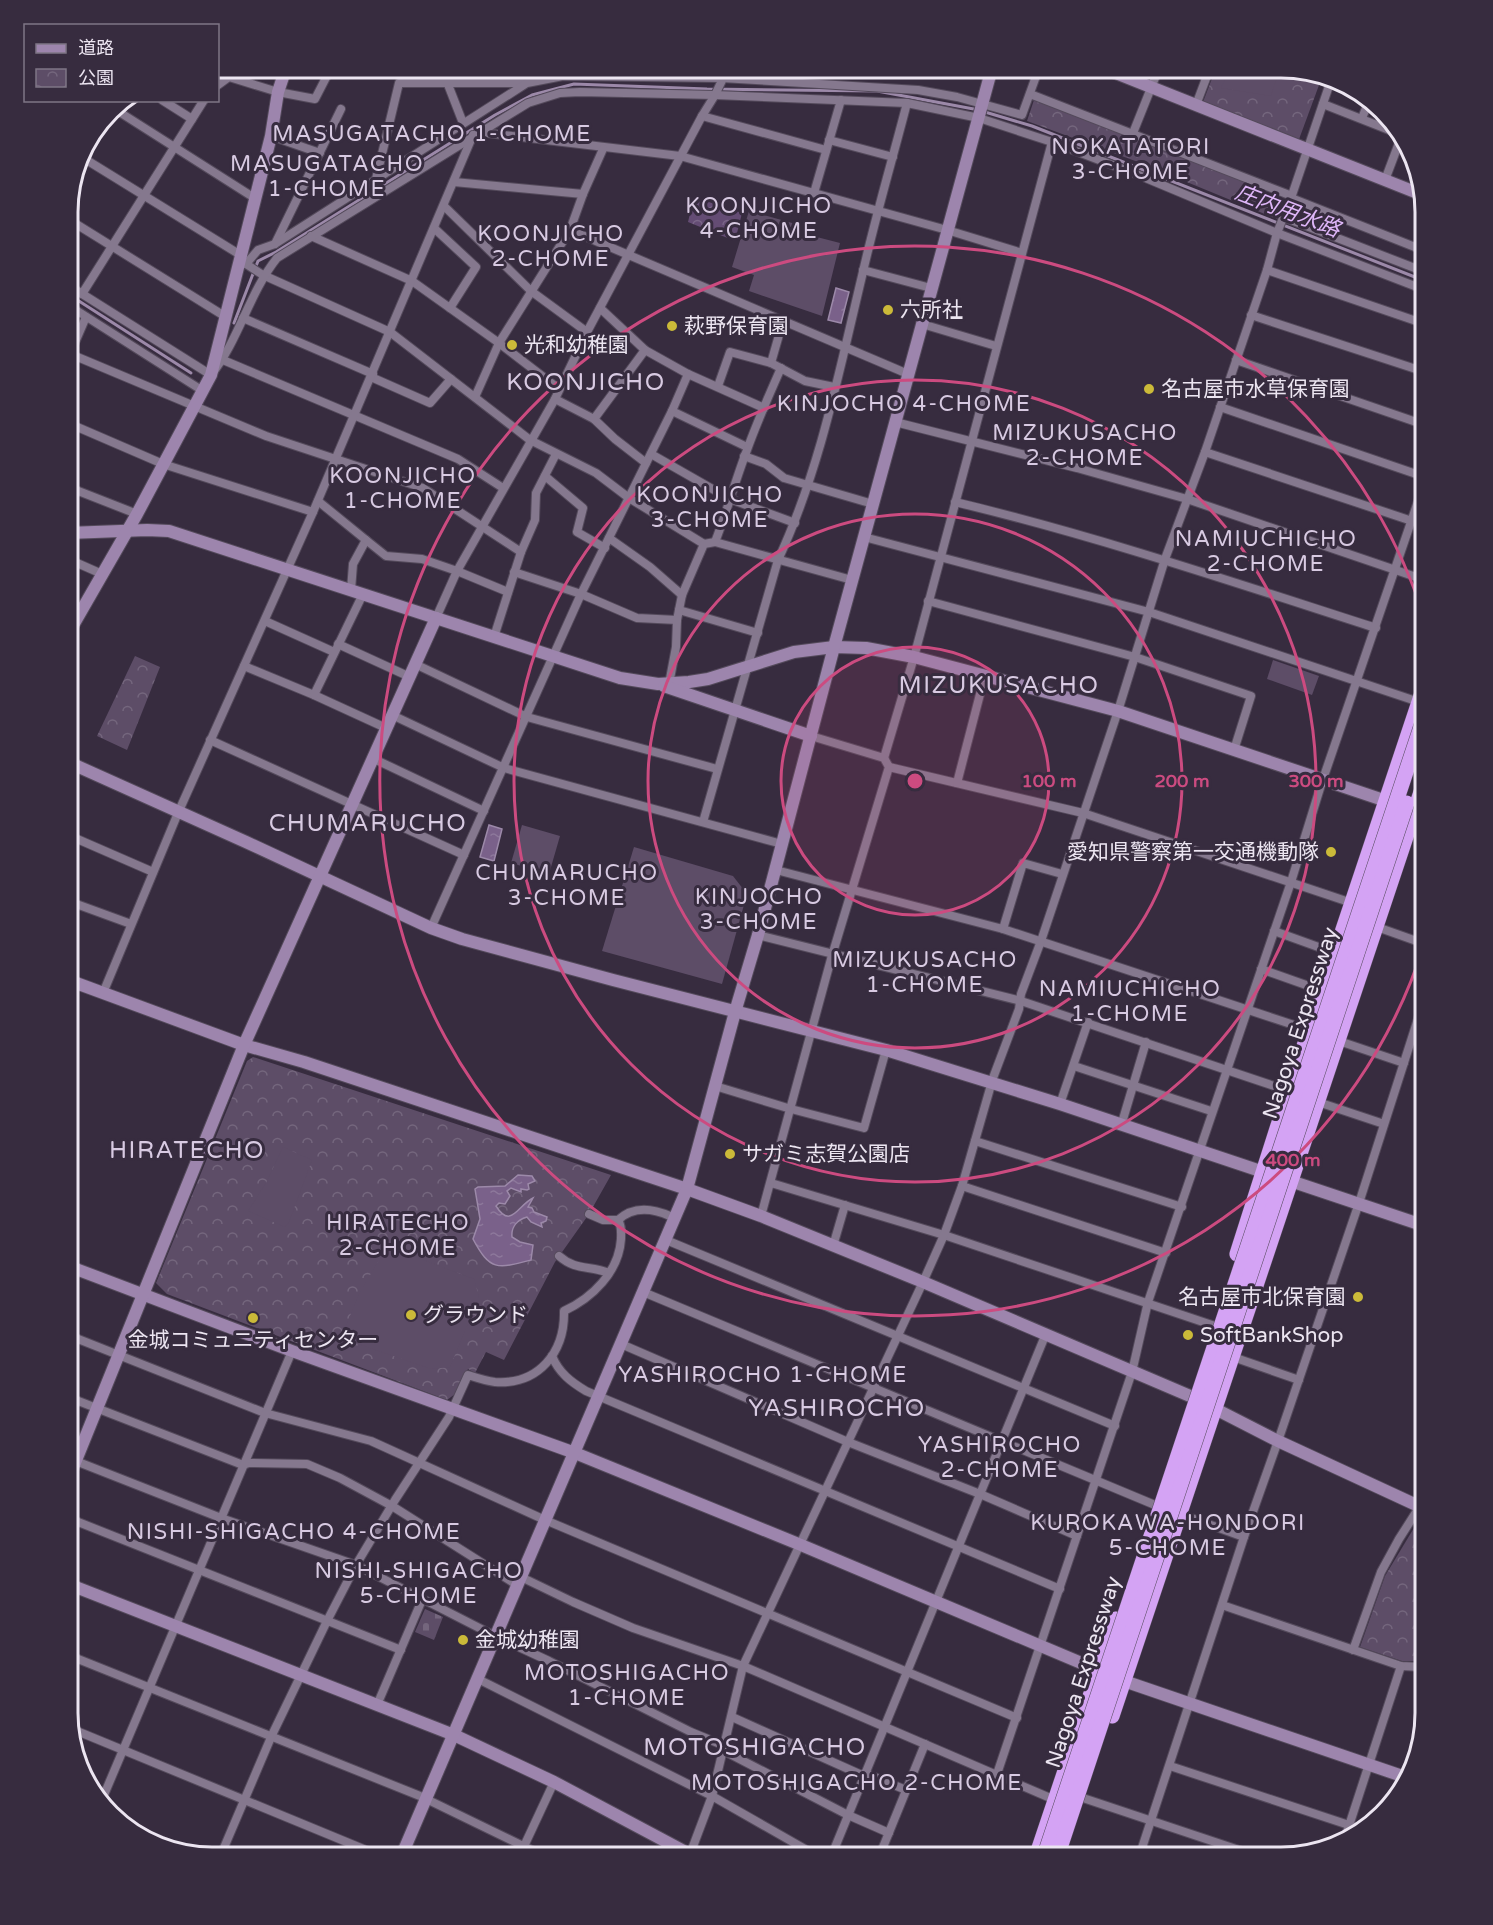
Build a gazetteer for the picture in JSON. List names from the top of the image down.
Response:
{
  "streets": {
    "highway": ["Nagoya Expressway"]
  },
  "districts": [
    "MASUGATACHO 1-CHOME",
    "NOKATATORI 3-CHOME",
    "MASUGATACHO 1-CHOME",
    "KOONJICHO 4-CHOME",
    "KOONJICHO 2-CHOME",
    "KOONJICHO",
    "KINJOCHO 4-CHOME",
    "MIZUKUSACHO 2-CHOME",
    "KOONJICHO 1-CHOME",
    "KOONJICHO 3-CHOME",
    "NAMIUCHICHO 2-CHOME",
    "MIZUKUSACHO",
    "CHUMARUCHO",
    "CHUMARUCHO 3-CHOME",
    "KINJOCHO 3-CHOME",
    "MIZUKUSACHO 1-CHOME",
    "NAMIUCHICHO 1-CHOME",
    "HIRATECHO",
    "HIRATECHO 2-CHOME",
    "YASHIROCHO 1-CHOME",
    "YASHIROCHO",
    "YASHIROCHO 2-CHOME",
    "KUROKAWA-HONDORI 5-CHOME",
    "NISHI-SHIGACHO 4-CHOME",
    "NISHI-SHIGACHO 5-CHOME",
    "MOTOSHIGACHO 1-CHOME",
    "MOTOSHIGACHO",
    "MOTOSHIGACHO 2-CHOME"
  ],
  "water": ["庄内用水路"],
  "places": [
    "六所社",
    "萩野保育園",
    "光和幼稚園",
    "名古屋市水草保育園",
    "愛知県警察第一交通機動隊",
    "サガミ志賀公園店",
    "名古屋市北保育園",
    "グラウンド",
    "金城コミュニティセンター",
    "SoftBankShop",
    "金城幼稚園"
  ],
  "legend": ["道路", "公園"],
  "rings": [
    "100 m",
    "200 m",
    "300 m",
    "400 m"
  ]
}
